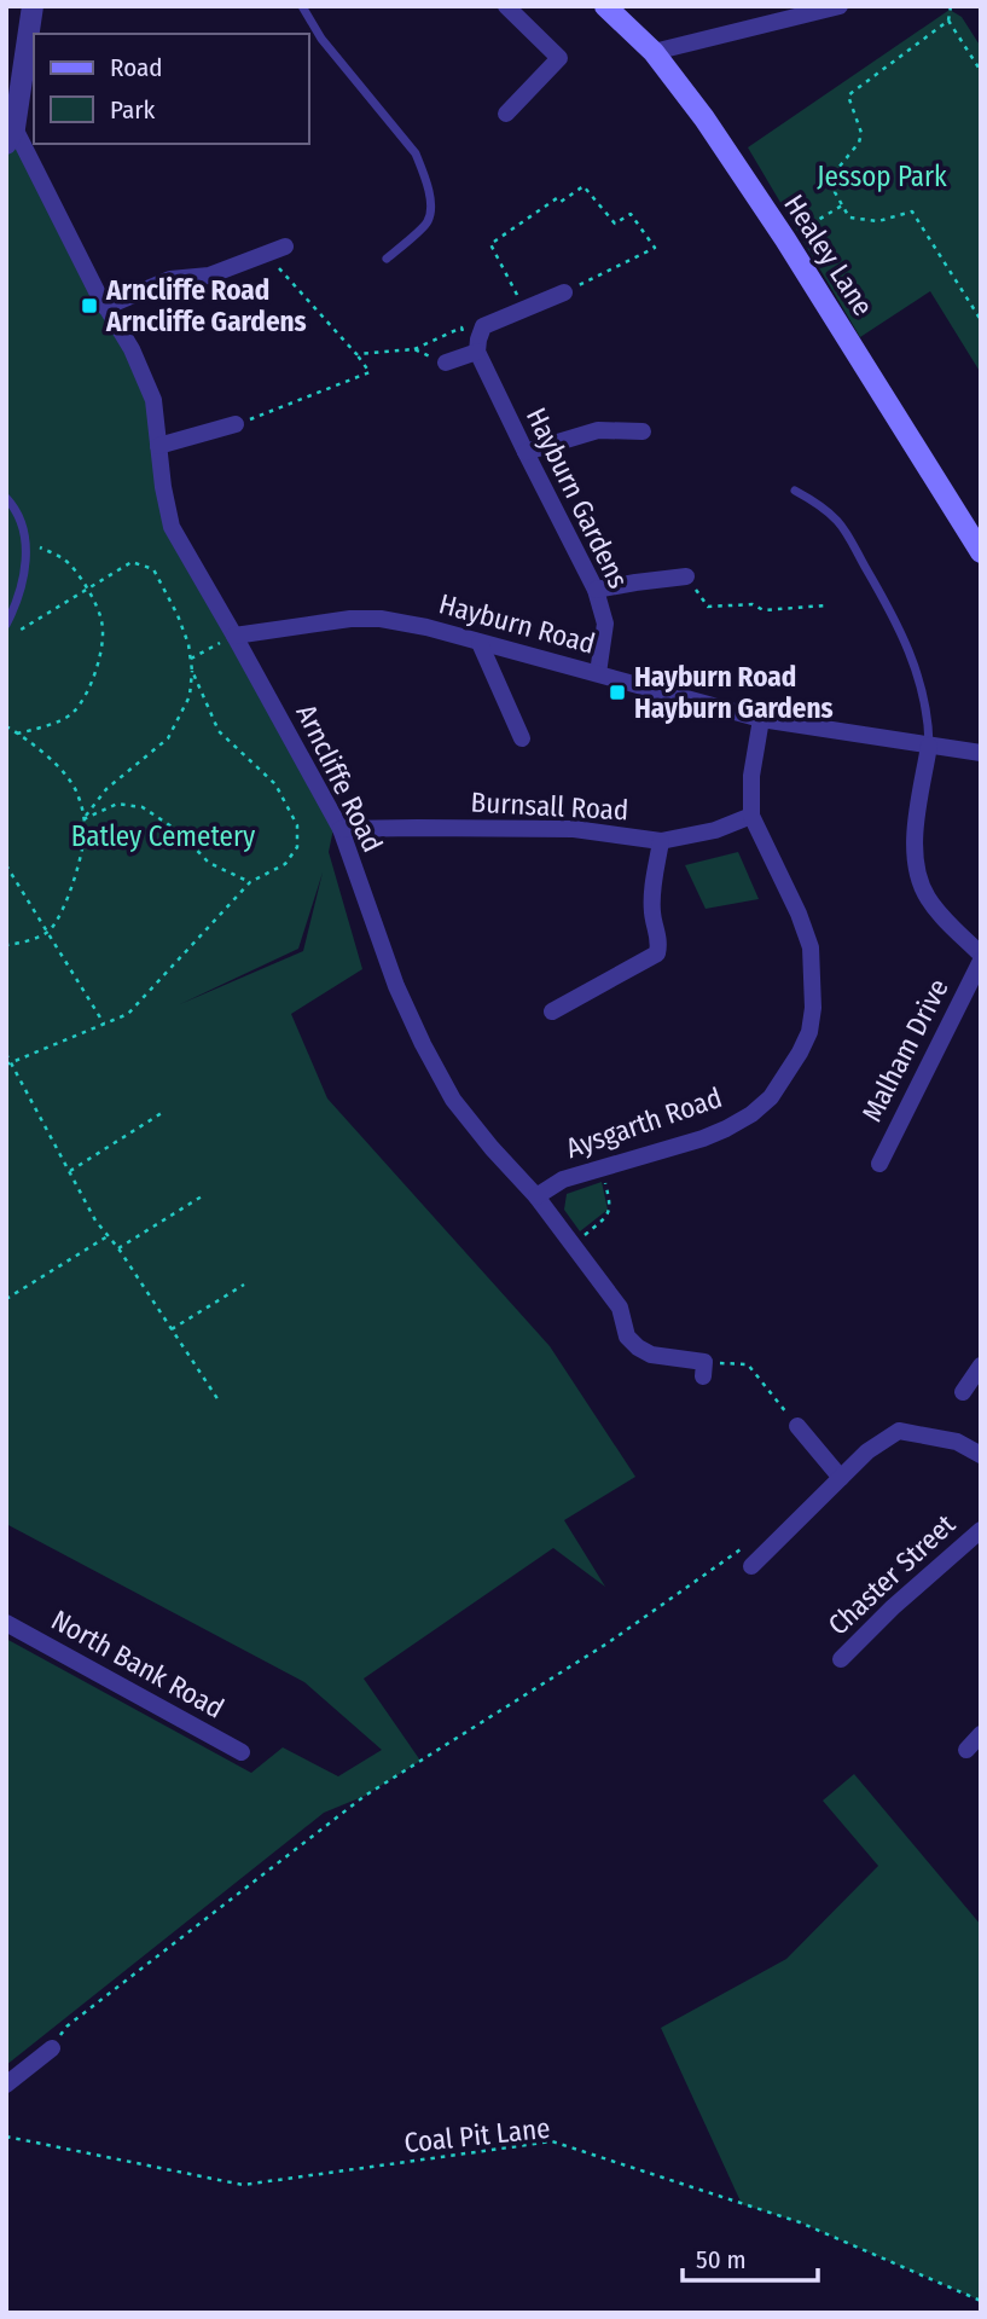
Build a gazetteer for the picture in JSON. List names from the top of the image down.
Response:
{
  "streets": {
    "main road": ["Healey Lane"],
    "street": [
      "Hayburn Gardens",
      "Hayburn Road",
      "Arncliffe Road",
      "Burnsall Road",
      "Malham Drive",
      "Aysgarth Road",
      "Chaster Street",
      "North Bank Road"
    ],
    "path": ["Coal Pit Lane"]
  },
  "crossings": [
    ["Hayburn Gardens", "Hayburn Road"],
    ["Hayburn Road", "Arncliffe Road"],
    ["Hayburn Road", "Malham Drive"],
    ["Hayburn Road", "Aysgarth Road"],
    ["Arncliffe Road", "Burnsall Road"],
    ["Arncliffe Road", "Aysgarth Road"],
    ["Burnsall Road", "Aysgarth Road"]
  ],
  "parks": ["Jessop Park", "Batley Cemetery"],
  "places": {
    "transit": ["Arncliffe Road Arncliffe Gardens", "Hayburn Road Hayburn Gardens"]
  },
  "legend": ["Road", "Park"],
  "scale_bar": "50 m"
}
